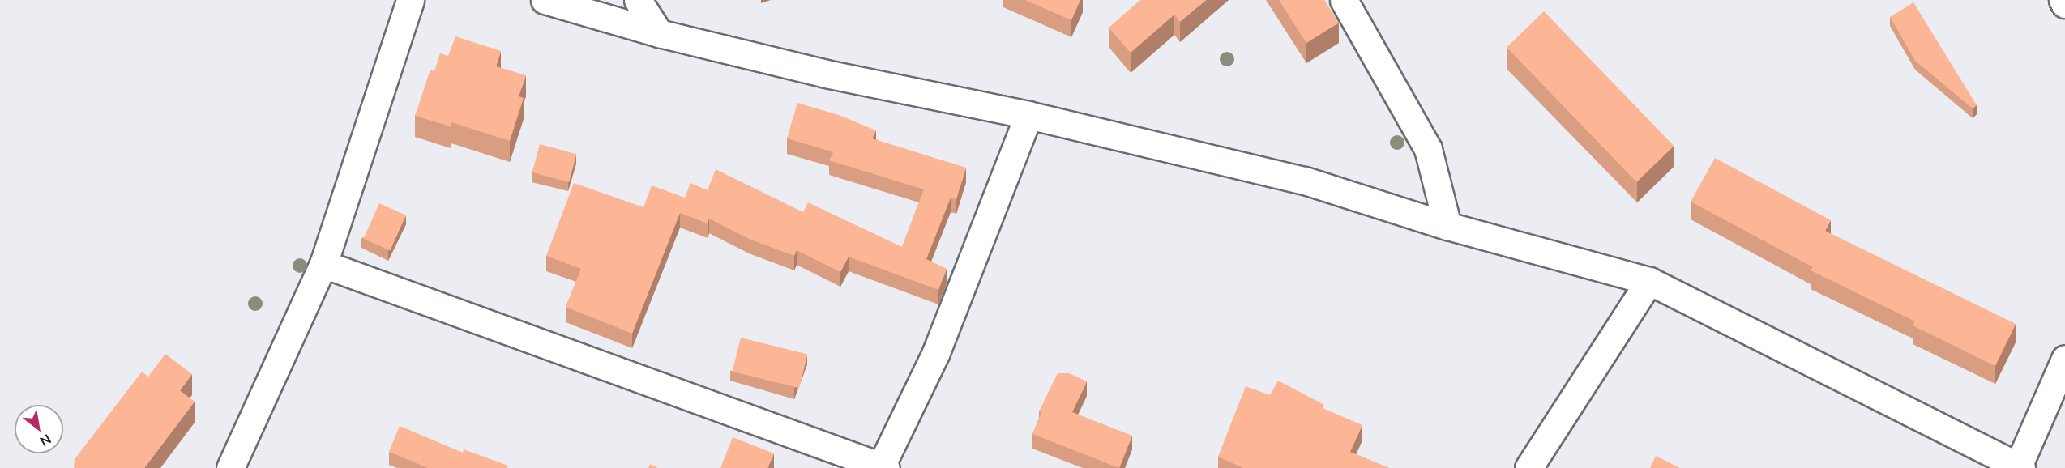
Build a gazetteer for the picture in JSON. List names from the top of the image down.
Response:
{
  "north": "bottom right"
}
